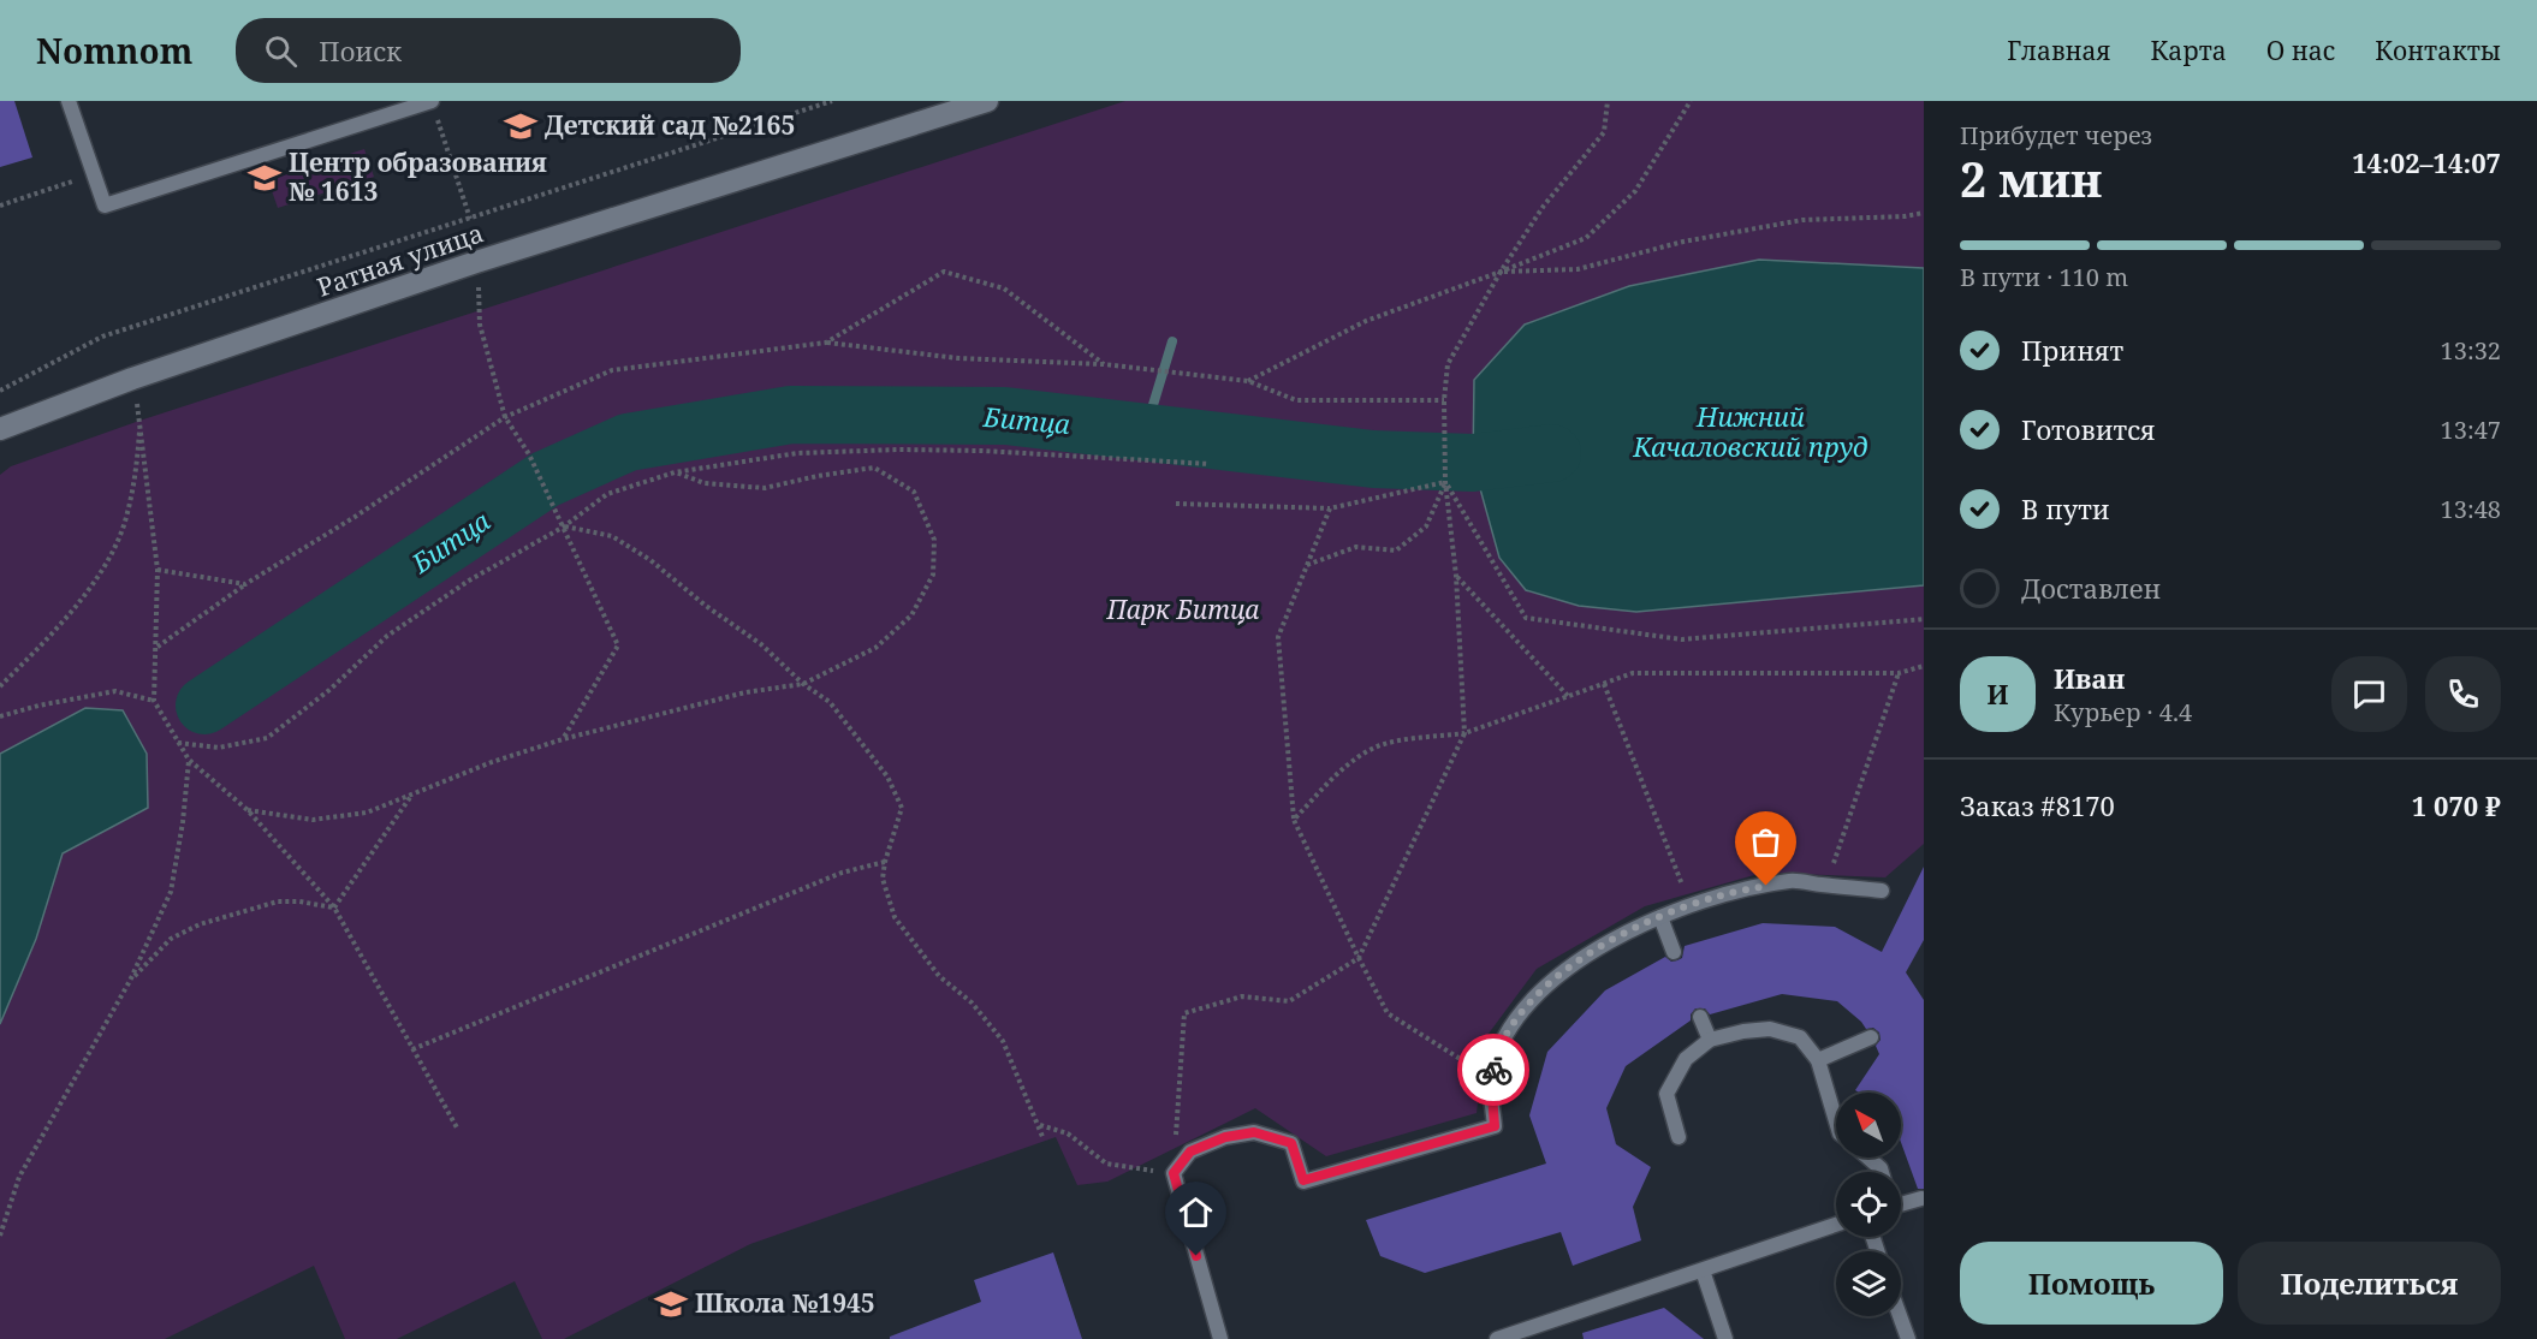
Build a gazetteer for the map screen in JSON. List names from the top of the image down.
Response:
{
  "streets": {
    "street": ["Ратная улица"]
  },
  "water": ["Нижний Качаловский пруд", "Битца"],
  "parks": ["Парк Битца"],
  "places": {
    "school or university": ["Детский сад №2165", "Центр образования № 1613", "Школа №1945"]
  },
  "north": "top left",
  "page": {
    "header": "Nomnom",
    "search": "Поиск",
    "nav": [
      "Главная",
      "Карта",
      "О нас",
      "Контакты"
    ],
    "heading": ["2 мин", "Прибудет через", "14:02–14:07"],
    "panel": [
      "Иван",
      "Курьер · 4.4",
      "Заказ #8170",
      "1 070 ₽"
    ],
    "bar": "В пути · 110 m",
    "list": [
      ["Принят", "13:32"],
      ["Готовится", "13:47"],
      ["В пути", "13:48"],
      "Доставлен"
    ],
    "round": "И",
    "buttons": ["Помощь", "Поделиться"]
  }
}
